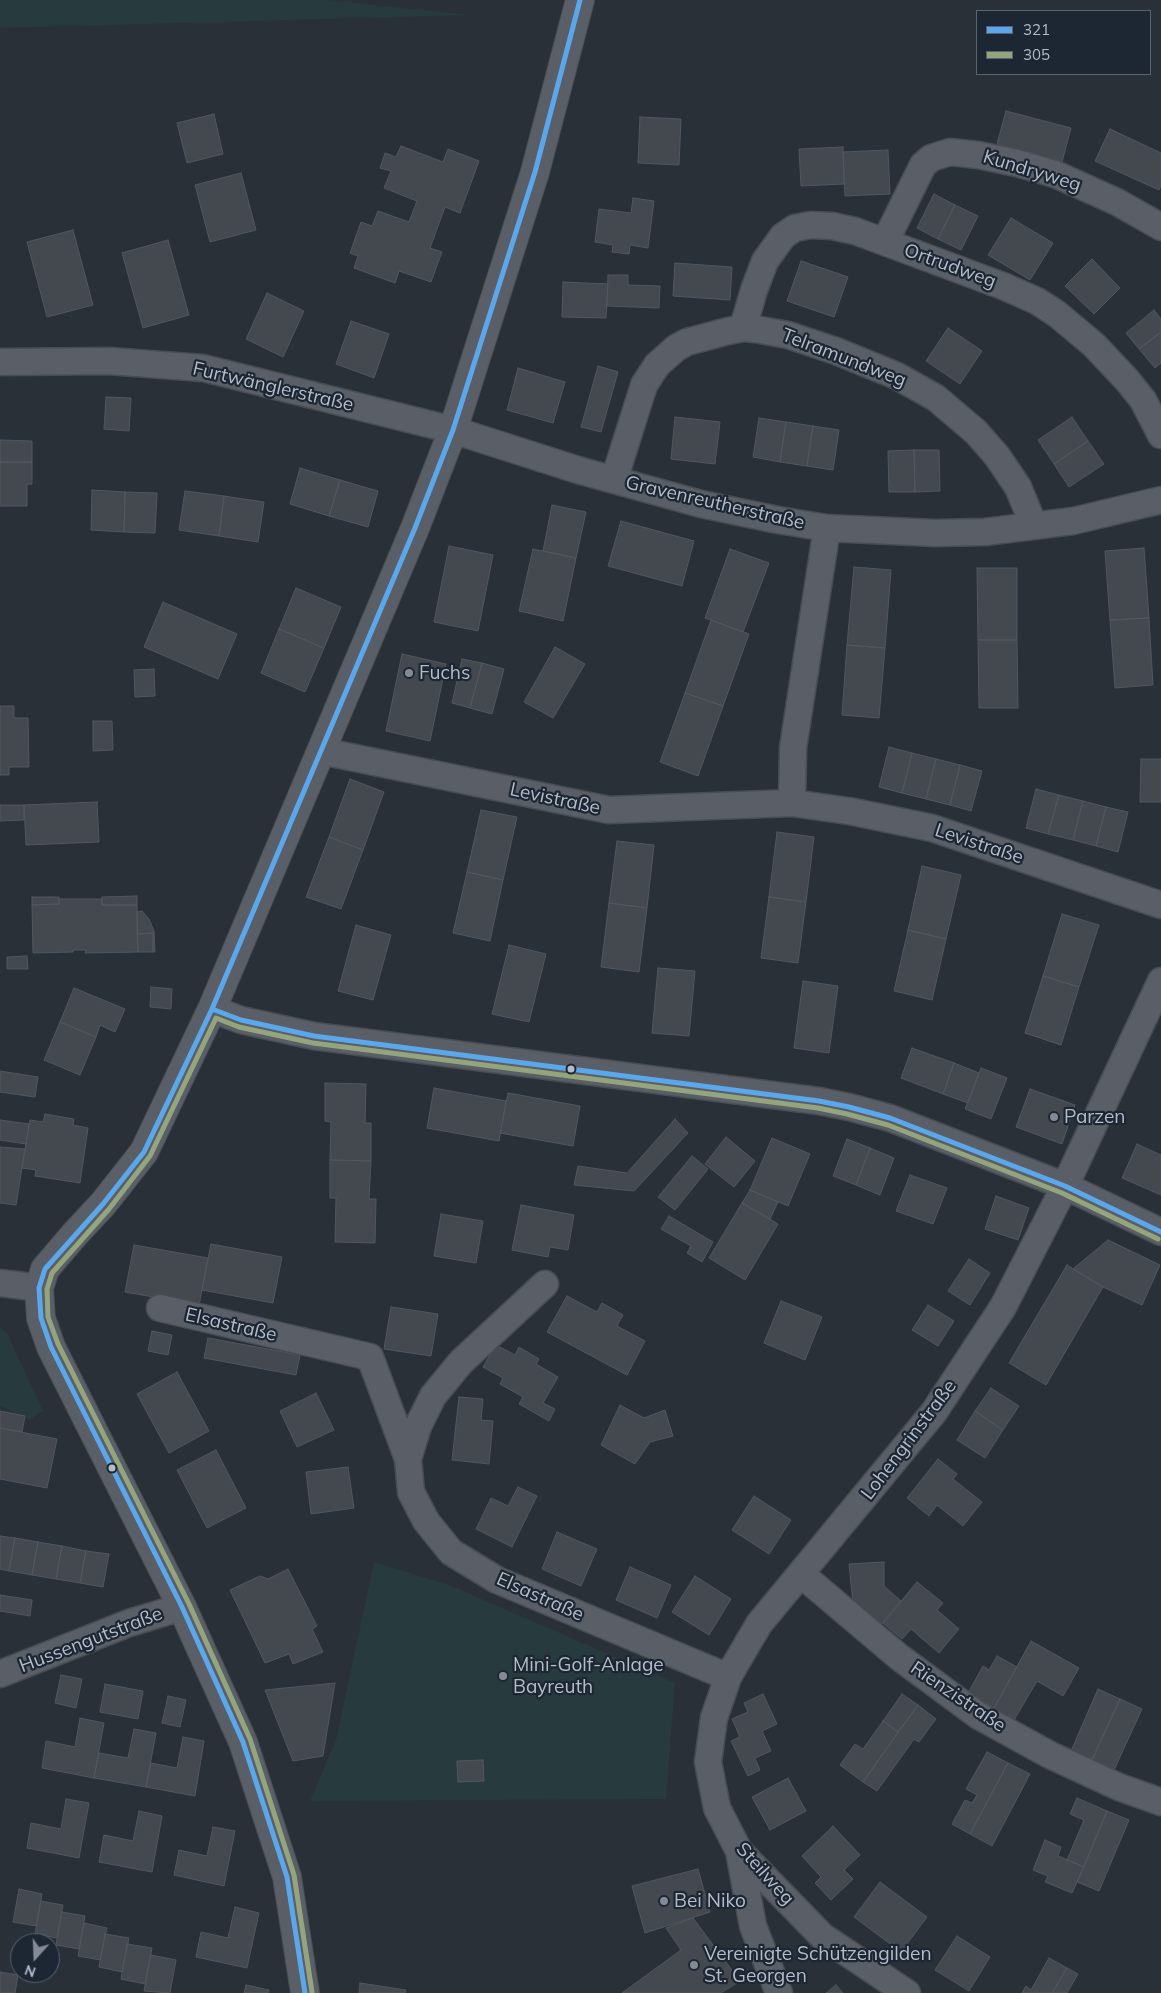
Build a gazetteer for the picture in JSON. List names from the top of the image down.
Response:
{
  "streets": {
    "street": [
      "Kundryweg",
      "Ortrudweg",
      "Telramundweg",
      "Furtwänglerstraße",
      "Gravenreutherstraße",
      "Levistraße",
      "Elsastraße",
      "Lohengrinstraße",
      "Hussengutstraße",
      "Rienzistraße",
      "Steilweg"
    ]
  },
  "crossings": [
    ["Kundryweg", "Ortrudweg"],
    ["Ortrudweg", "Telramundweg"],
    ["Telramundweg", "Gravenreutherstraße"],
    ["Furtwänglerstraße", "Gravenreutherstraße"],
    ["Elsastraße", "Lohengrinstraße"],
    ["Elsastraße", "Steilweg"],
    ["Lohengrinstraße", "Rienzistraße"],
    ["Lohengrinstraße", "Steilweg"]
  ],
  "places": [
    "Fuchs",
    "Parzen",
    "Mini-Golf-Anlage Bayreuth",
    "Bei Niko",
    "Vereinigte Schützengilden St. Georgen"
  ],
  "lines": ["transit line 321", "transit line 305"],
  "legend": ["321", "305"],
  "north": "bottom"
}
